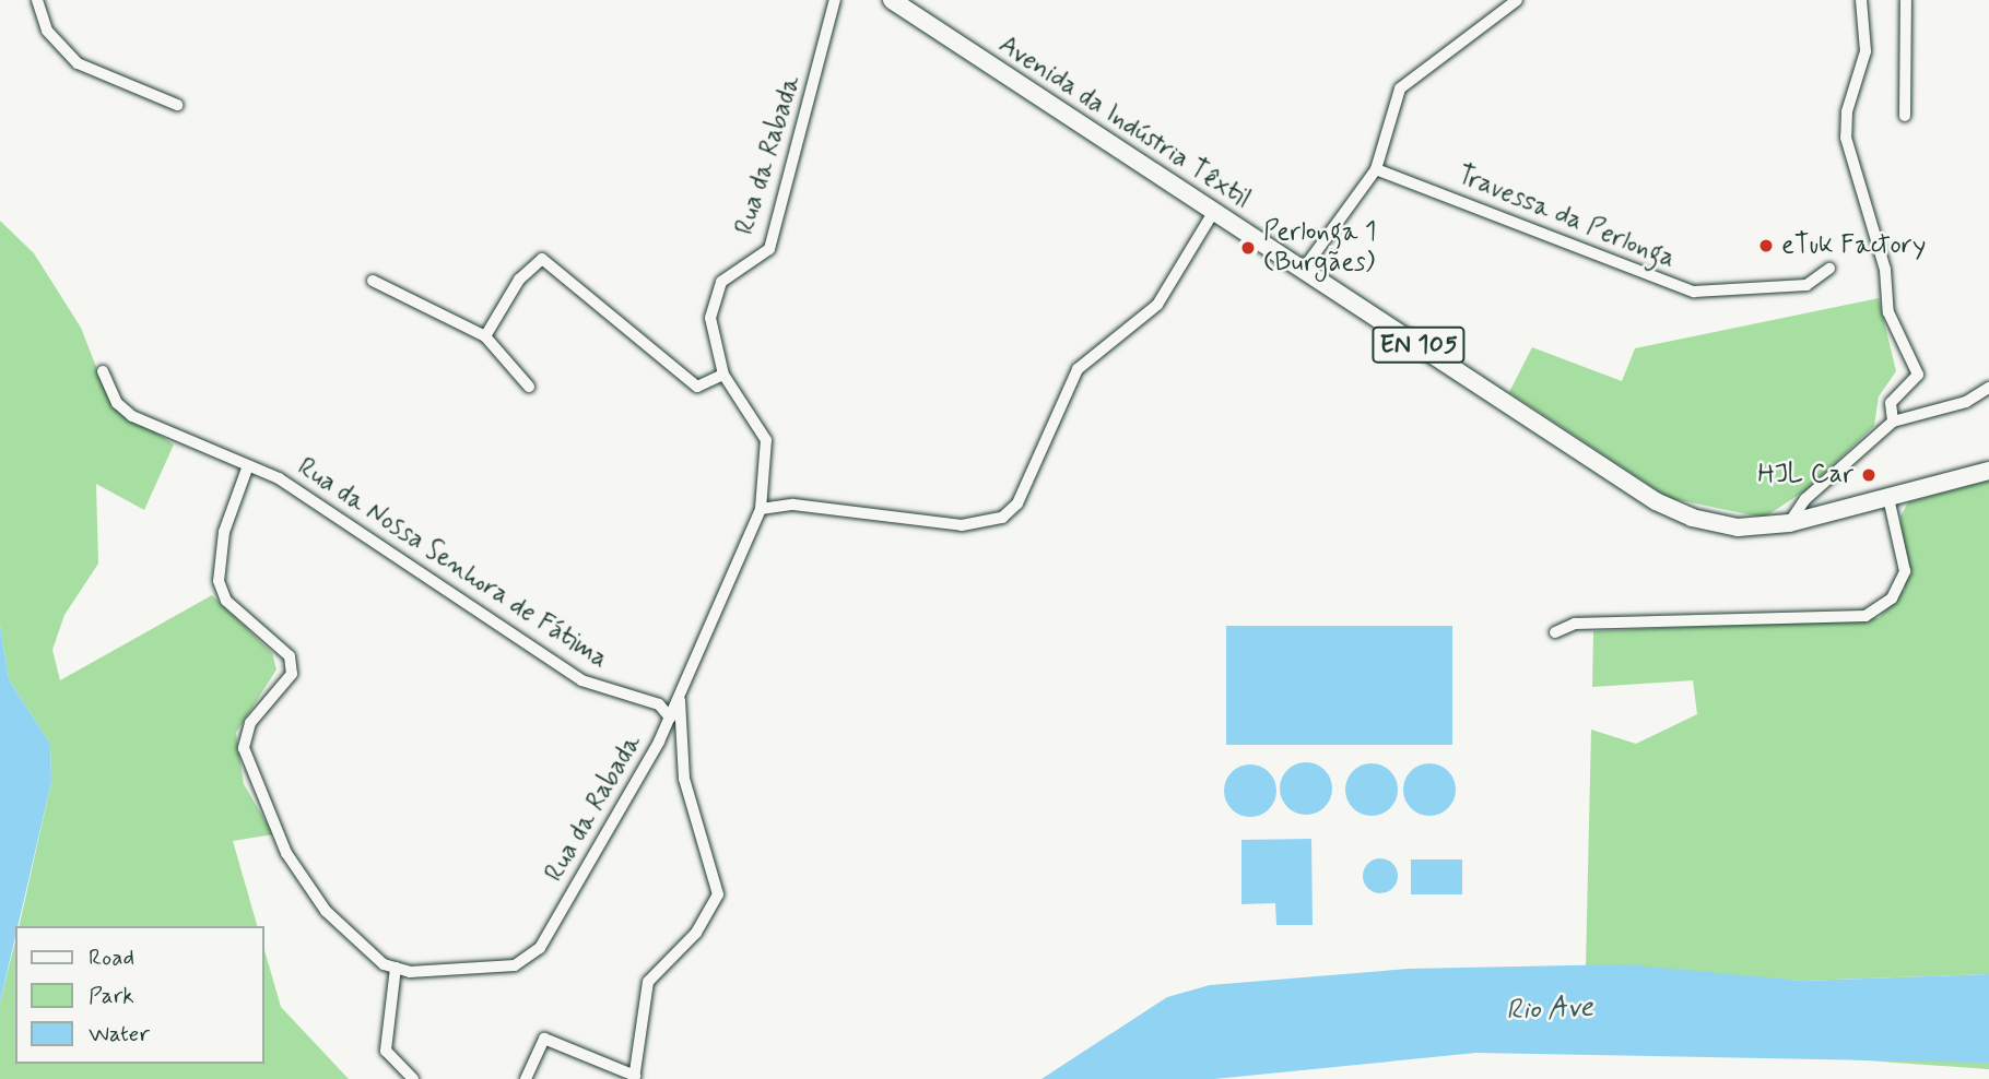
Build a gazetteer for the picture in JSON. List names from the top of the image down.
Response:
{
  "streets": {
    "main road": ["Avenida da Indústria Têxtil", "EN 105"],
    "street": ["Rua da Rabada", "Travessa da Perlonga", "Rua da Nossa Senhora de Fátima"]
  },
  "crossings": [
    ["Rua da Rabada", "Rua da Nossa Senhora de Fátima"]
  ],
  "water": ["Rio Ave"],
  "places": ["eTuk Factory", "Perlonga 1 (Burgães)", "HJL Car"],
  "legend": ["Road", "Park", "Water"]
}
